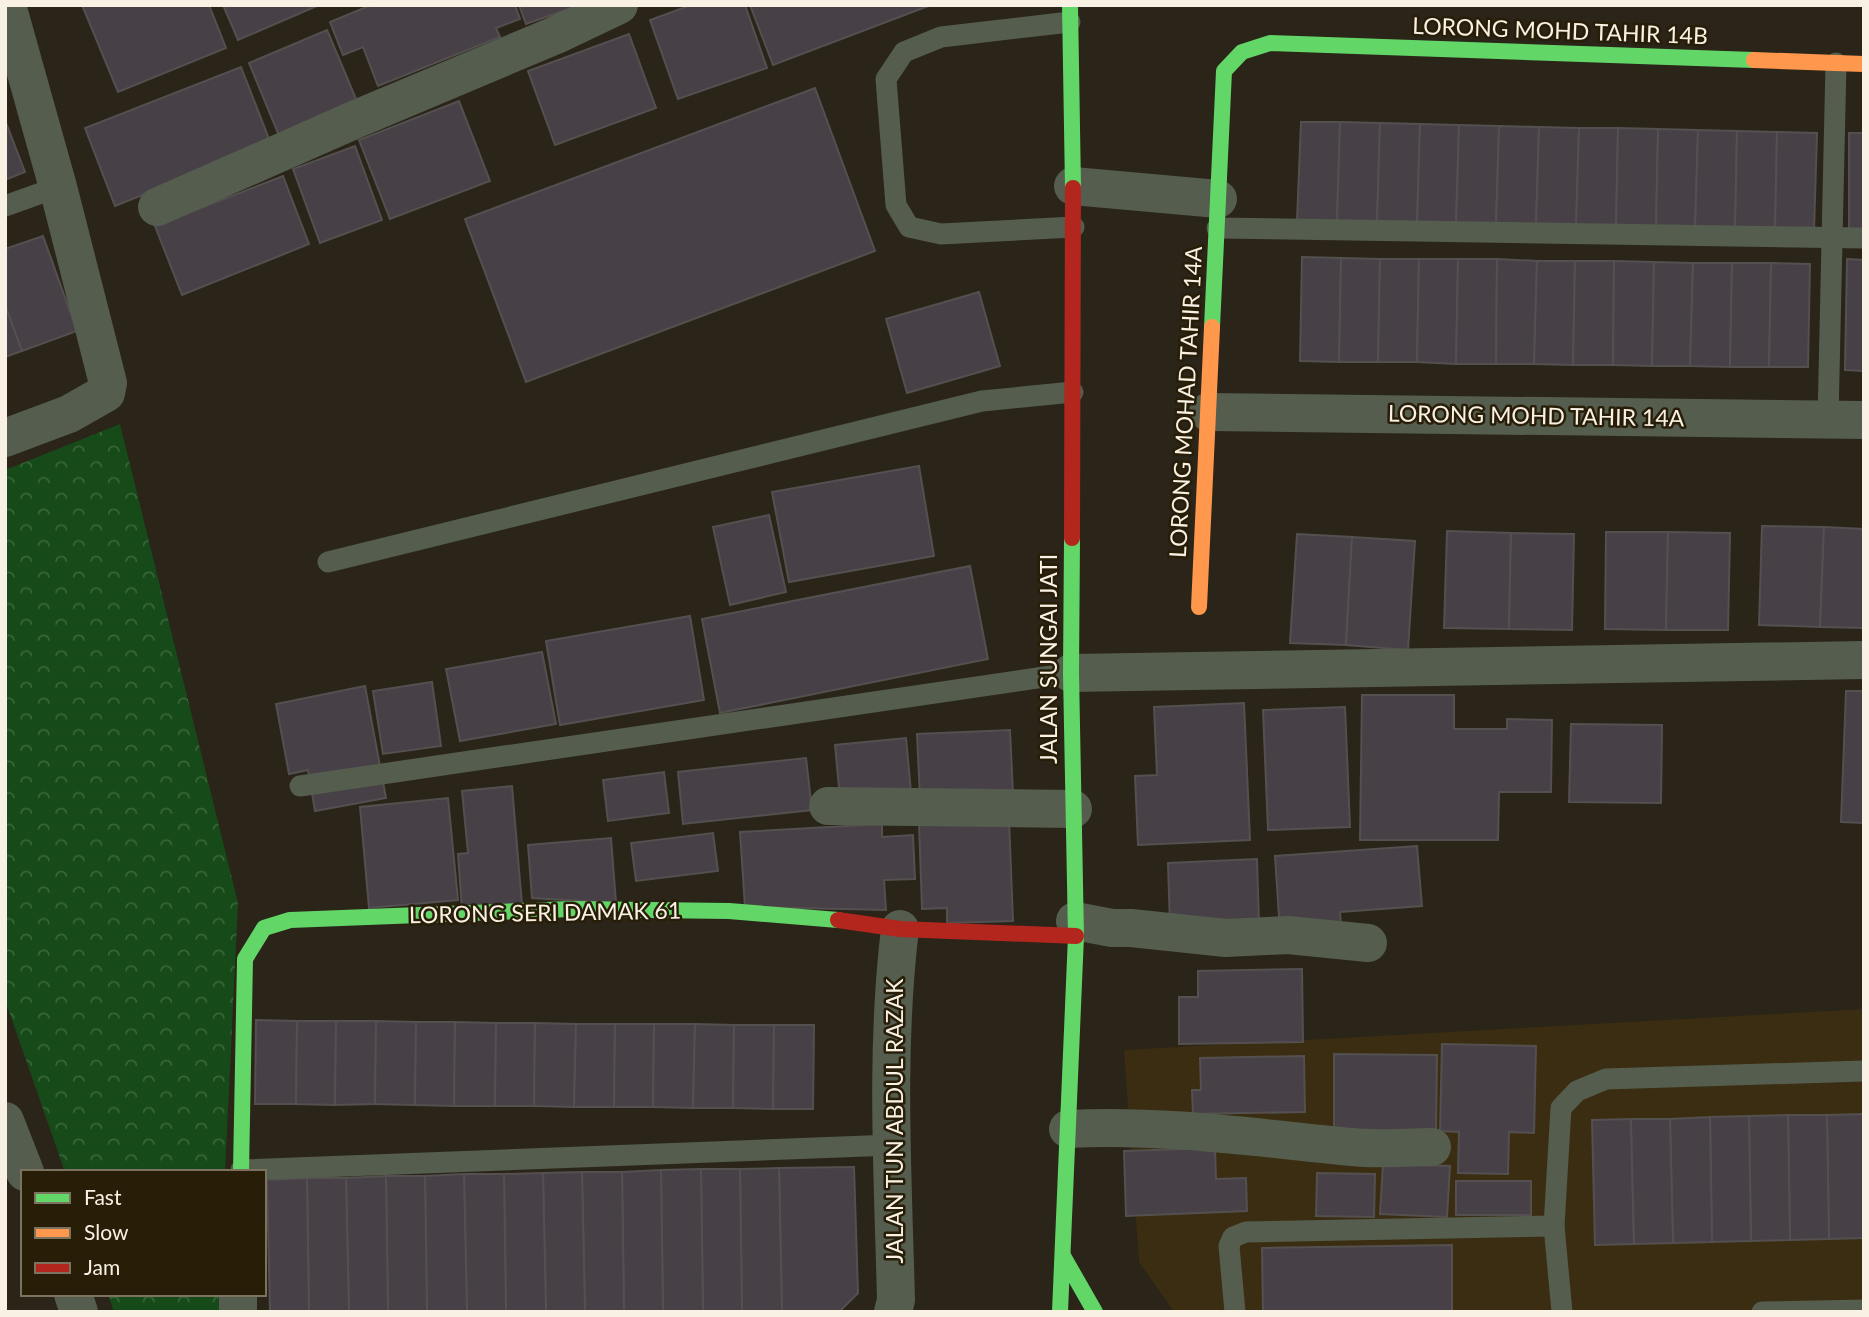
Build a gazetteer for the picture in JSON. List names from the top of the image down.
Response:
{
  "streets": {
    "street": [
      "LORONG MOHD TAHIR 14B",
      "LORONG MOHAD TAHIR 14A",
      "LORONG MOHD TAHIR 14A",
      "JALAN SUNGAI JATI",
      "LORONG SERI DAMAK 61",
      "JALAN TUN ABDUL RAZAK"
    ]
  },
  "crossings": [
    ["LORONG MOHD TAHIR 14B", "LORONG MOHAD TAHIR 14A"],
    ["LORONG MOHAD TAHIR 14A", "LORONG MOHD TAHIR 14A"],
    ["JALAN SUNGAI JATI", "LORONG SERI DAMAK 61"],
    ["LORONG SERI DAMAK 61", "JALAN TUN ABDUL RAZAK"]
  ],
  "legend": ["Fast", "Slow", "Jam"]
}
